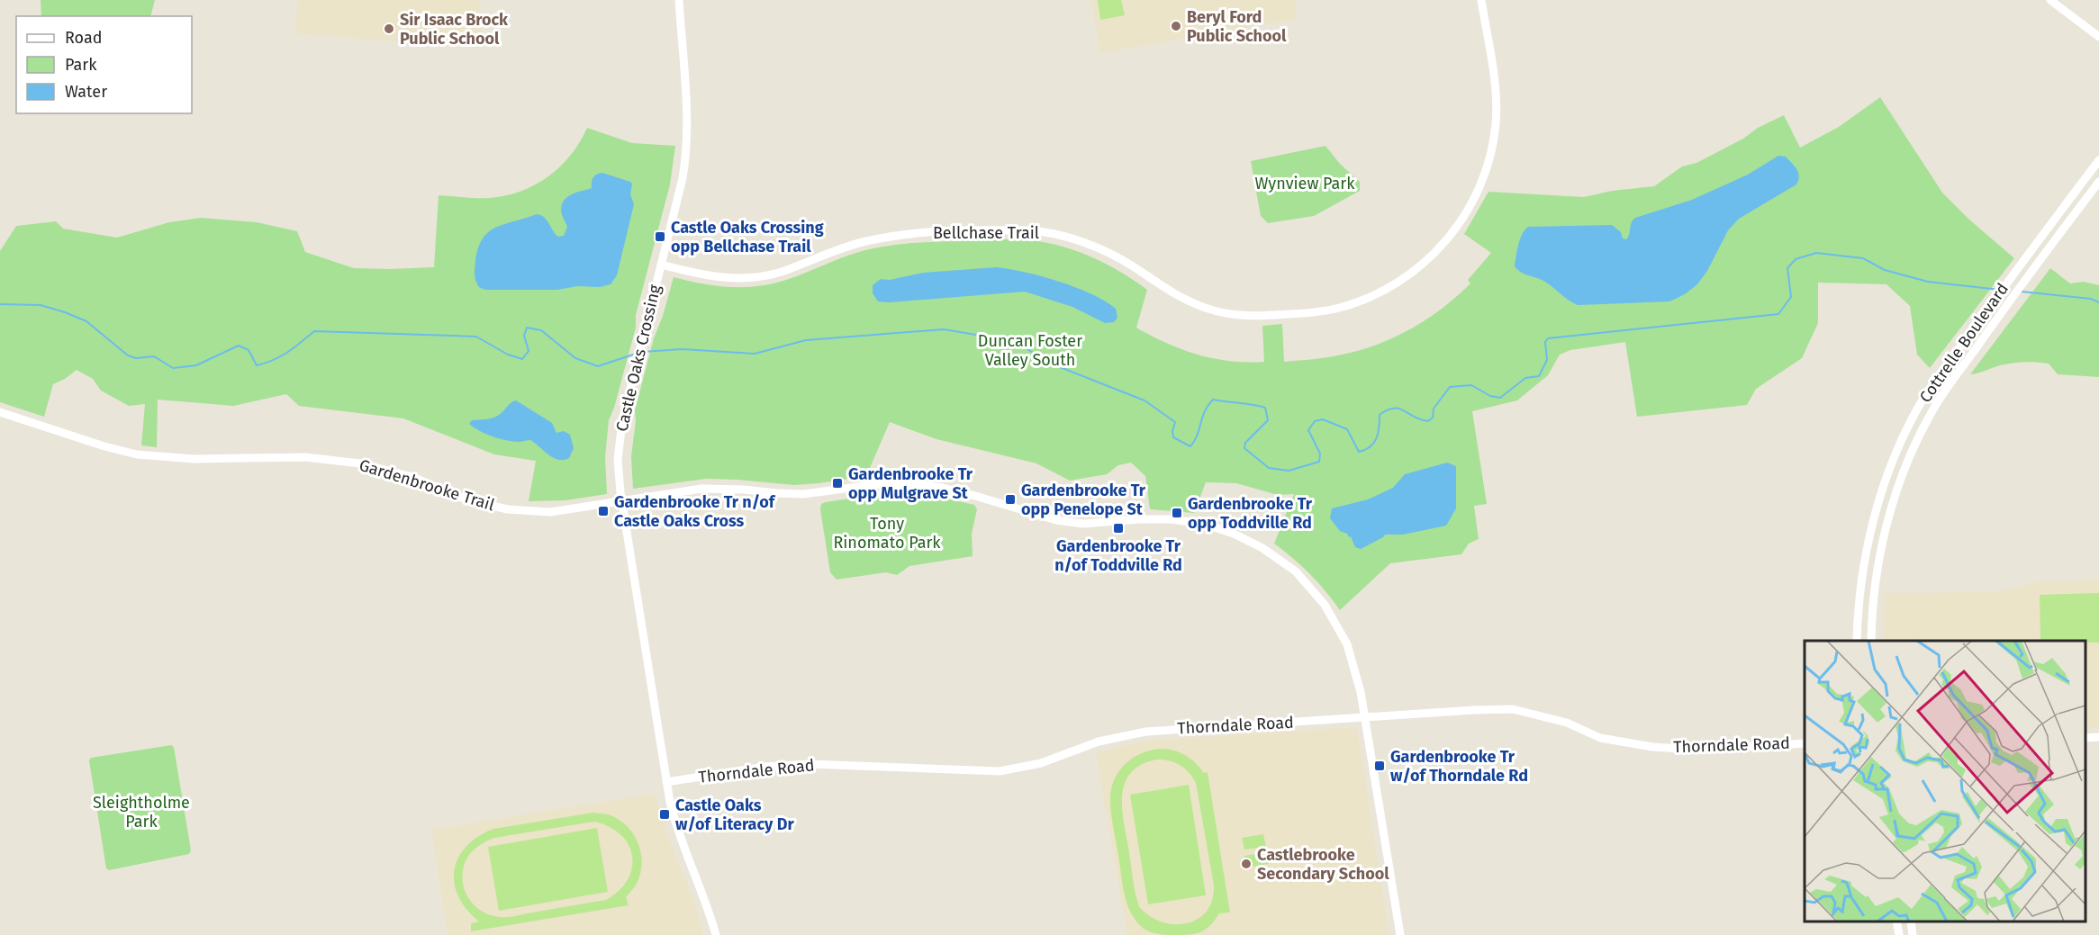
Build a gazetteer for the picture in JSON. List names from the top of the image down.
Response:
{
  "streets": {
    "street": [
      "Bellchase Trail",
      "Cottrelle Boulevard",
      "Castle Oaks Crossing",
      "Gardenbrooke Trail",
      "Thorndale Road"
    ]
  },
  "crossings": [
    ["Bellchase Trail", "Castle Oaks Crossing"],
    ["Castle Oaks Crossing", "Gardenbrooke Trail"],
    ["Castle Oaks Crossing", "Thorndale Road"],
    ["Gardenbrooke Trail", "Thorndale Road"]
  ],
  "parks": [
    "Wynview Park",
    "Duncan Foster Valley South",
    "Tony Rinomato Park",
    "Sleightholme Park"
  ],
  "places": {
    "other": ["Beryl Ford Public School", "Sir Isaac Brock Public School", "Castlebrooke Secondary School"],
    "transit": [
      "Castle Oaks Crossing opp Bellchase Trail",
      "Gardenbrooke Tr opp Mulgrave St",
      "Gardenbrooke Tr opp Penelope St",
      "Gardenbrooke Tr n/of Castle Oaks Cross",
      "Gardenbrooke Tr opp Toddville Rd",
      "Gardenbrooke Tr n/of Toddville Rd",
      "Gardenbrooke Tr w/of Thorndale Rd",
      "Castle Oaks w/of Literacy Dr"
    ]
  },
  "legend": ["Road", "Park", "Water"]
}
